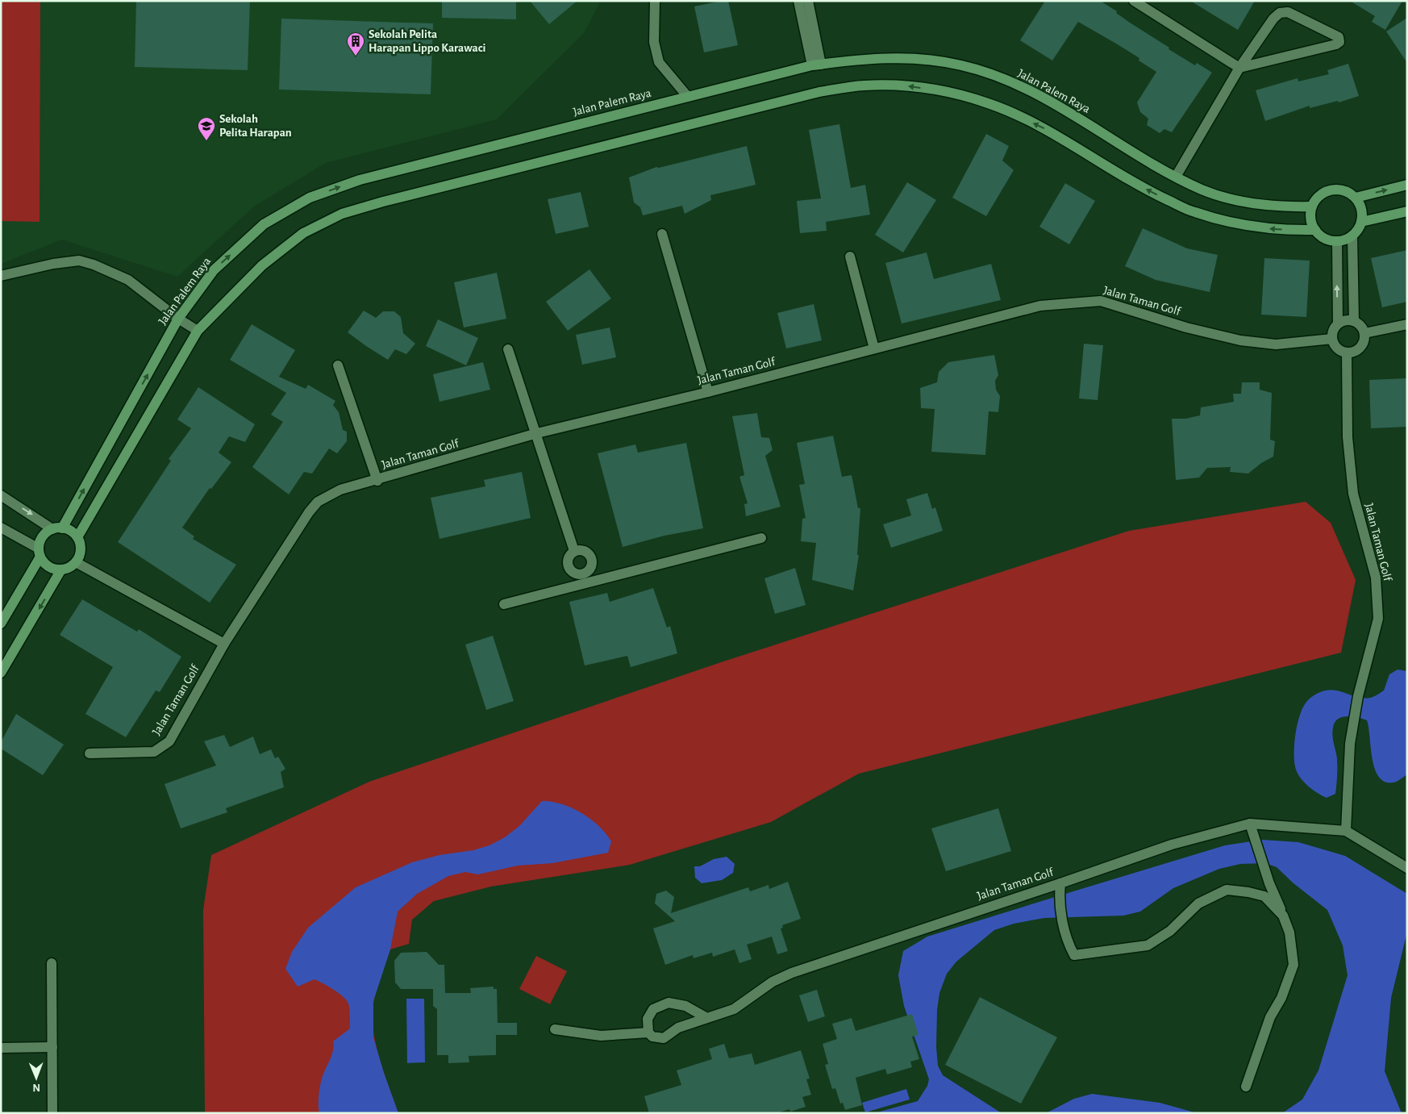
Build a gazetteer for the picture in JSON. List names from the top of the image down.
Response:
{
  "streets": {
    "street": ["Jalan Palem Raya", "Jalan Taman Golf"]
  },
  "one_way": ["Jalan Palem Raya"],
  "places": {
    "building": ["Sekolah Pelita Harapan Lippo Karawaci"],
    "school or university": ["Sekolah Pelita Harapan"]
  },
  "north": "bottom"
}
